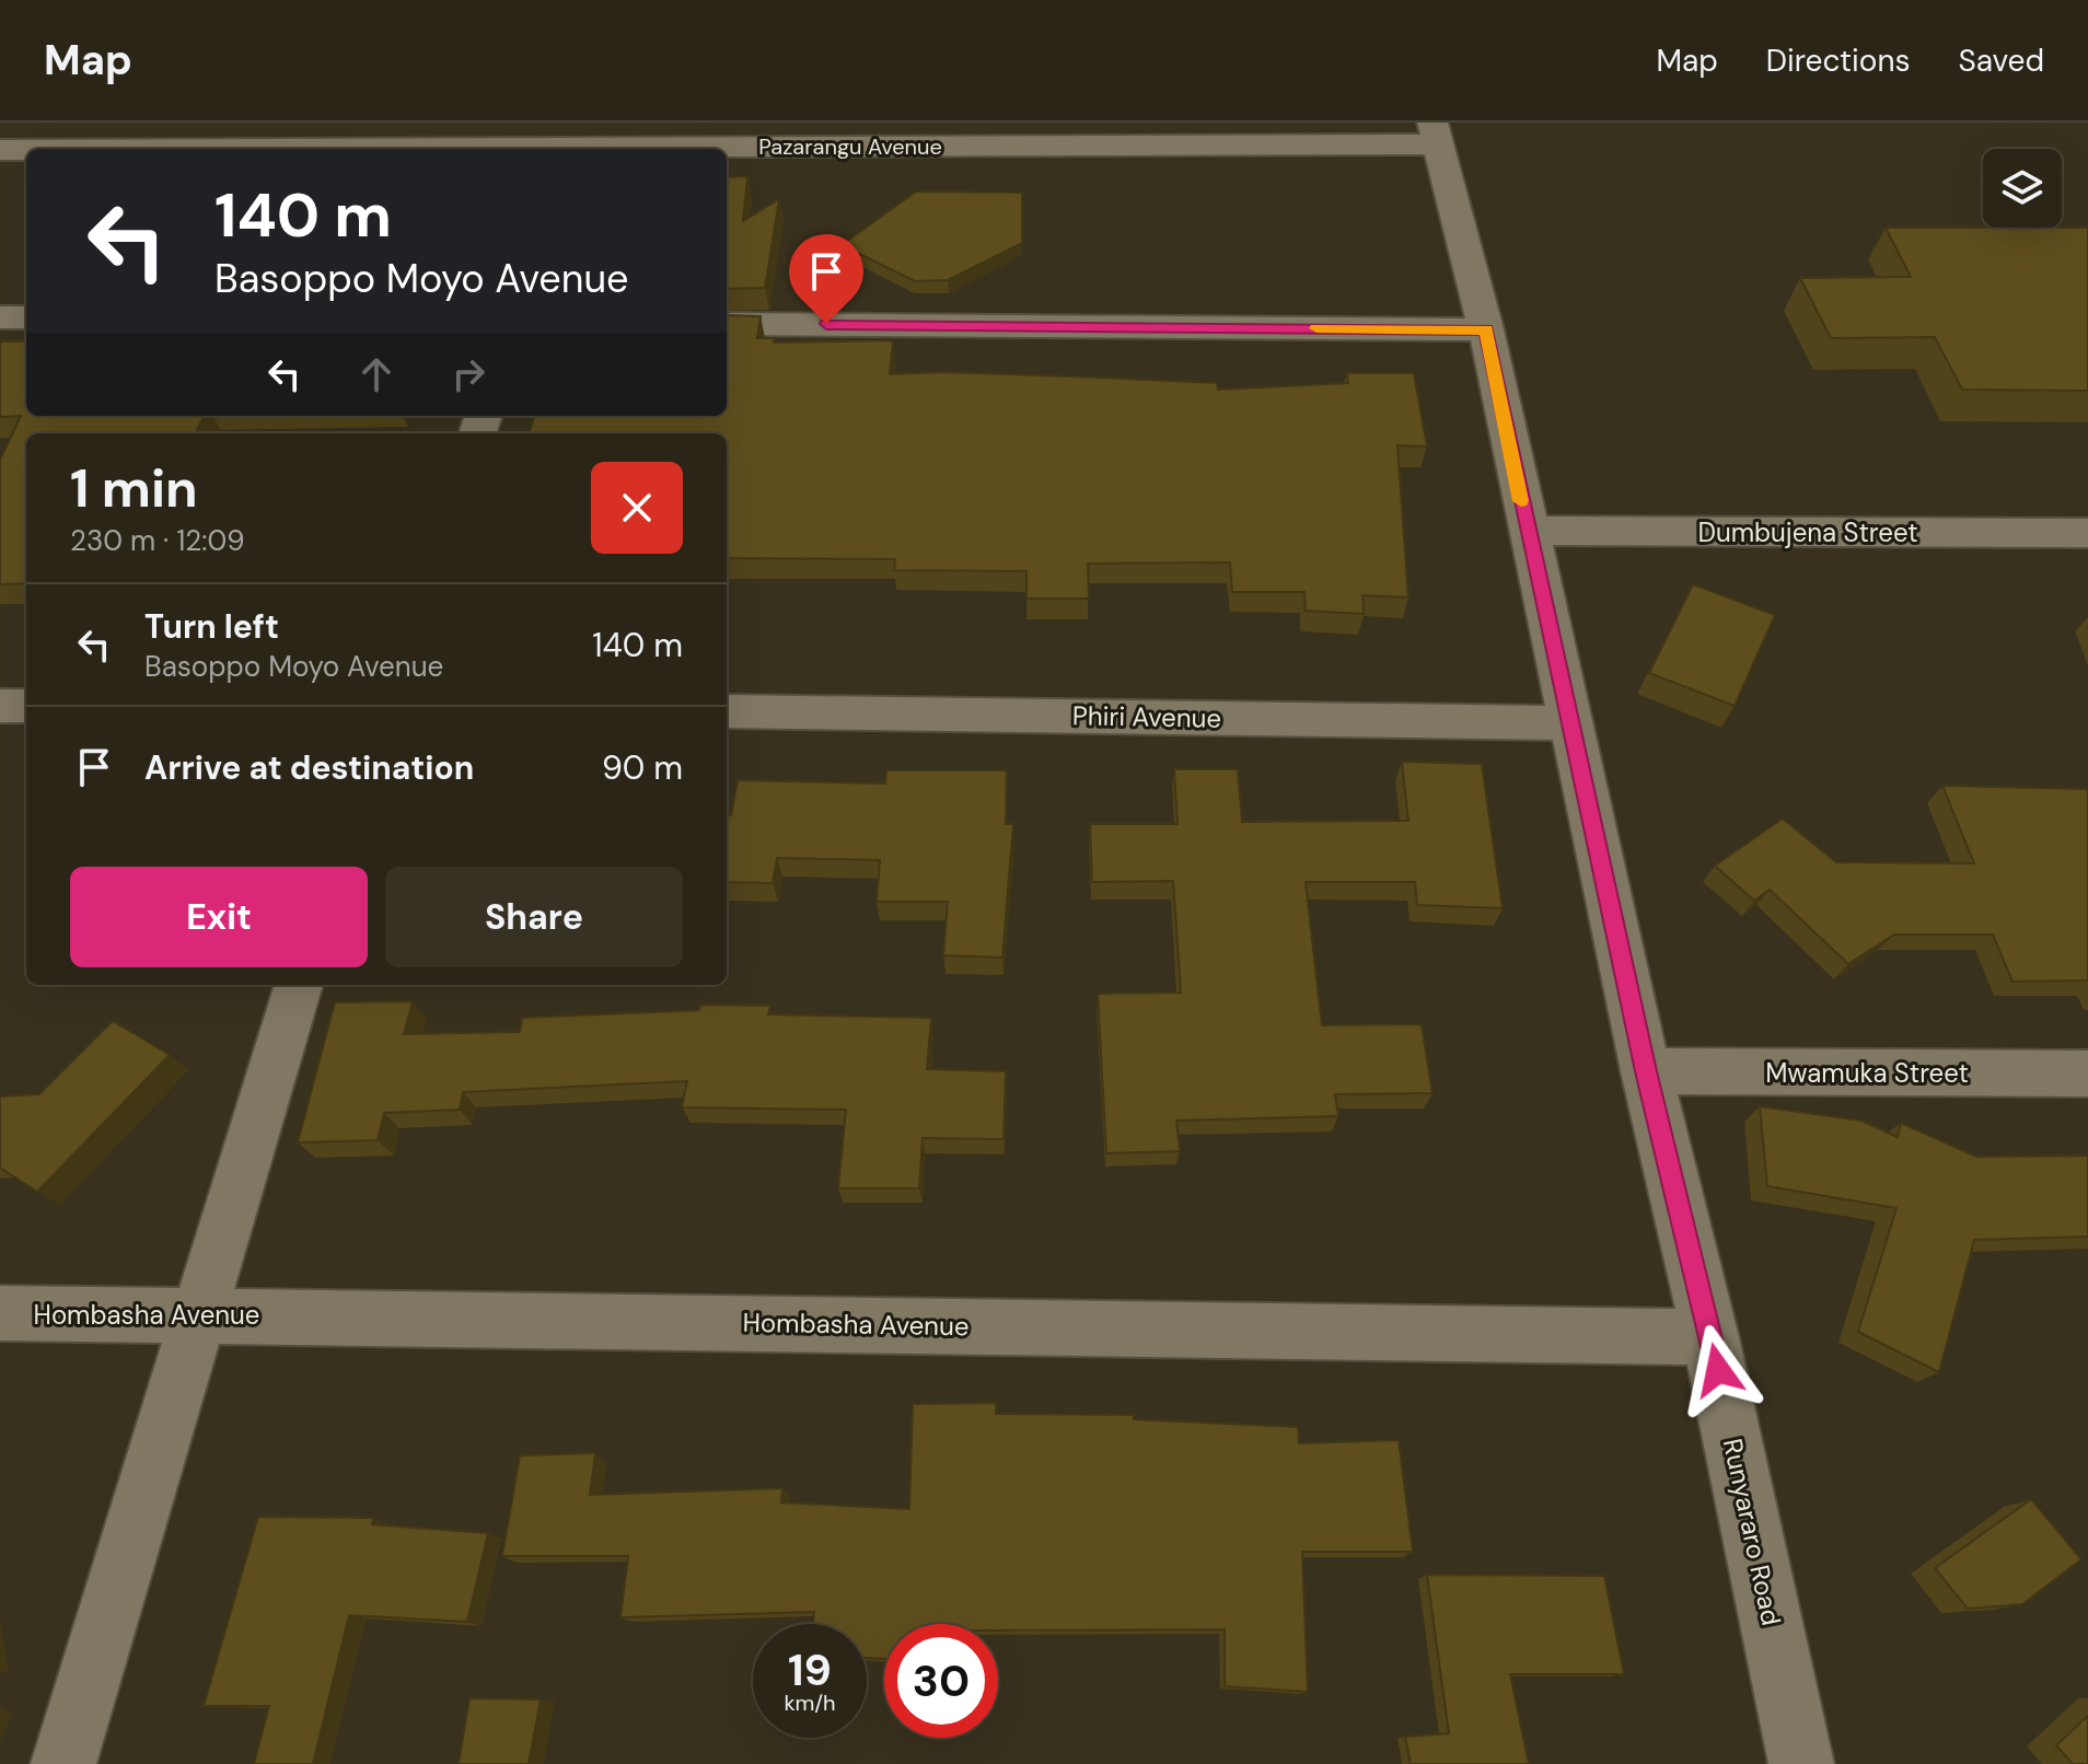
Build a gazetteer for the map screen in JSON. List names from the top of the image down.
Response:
{
  "streets": {
    "street": [
      "Pazarangu Avenue",
      "Dumbujena Street",
      "Phiri Avenue",
      "Mwamuka Street",
      "Hombasha Avenue",
      "Runyararo Road"
    ]
  },
  "crossings": [
    ["Pazarangu Avenue", "Runyararo Road"],
    ["Dumbujena Street", "Runyararo Road"],
    ["Phiri Avenue", "Runyararo Road"],
    ["Mwamuka Street", "Runyararo Road"],
    ["Hombasha Avenue", "Runyararo Road"]
  ],
  "page": {
    "header": "Map",
    "nav": ["Map", "Directions", "Saved"],
    "turn": ["140 m", "Basoppo Moyo Avenue"],
    "heading": ["1 min", "230 m · 12:09"],
    "list": [
      {
        "name": "Turn left",
        "note": "Basoppo Moyo Avenue",
        "value": "140 m"
      },
      {
        "name": "Arrive at destination",
        "value": "90 m"
      }
    ],
    "buttons": ["Exit", "Share"],
    "speed": "19 km/h",
    "limit": "30"
  }
}
